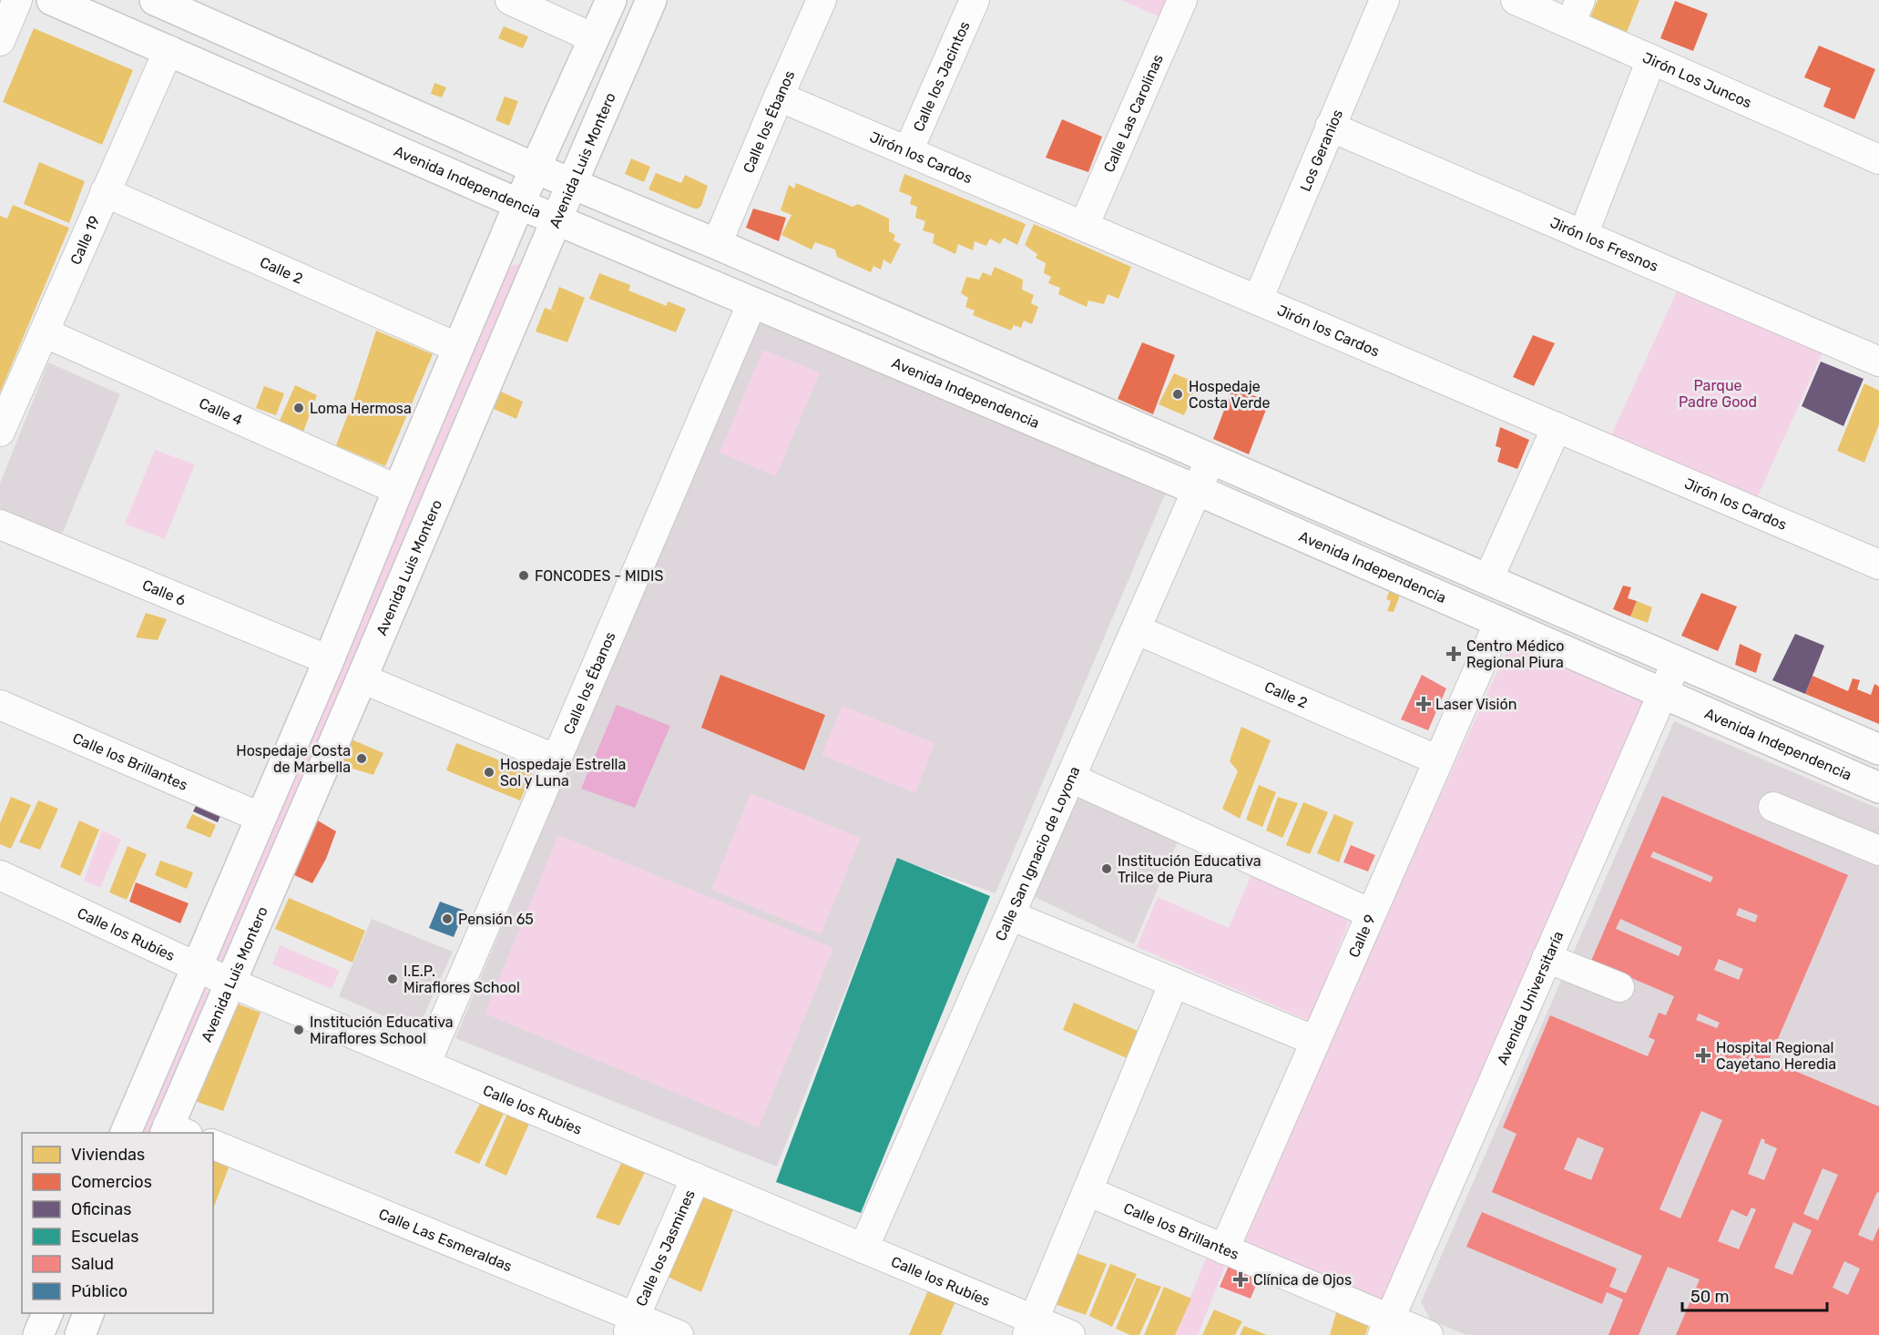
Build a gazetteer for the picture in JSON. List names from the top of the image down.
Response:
{
  "streets": {
    "main road": ["Avenida Luis Montero", "Avenida Independencia"],
    "street": [
      "Calle los Jacintos",
      "Jirón Los Juncos",
      "Calle Las Carolinas",
      "Calle los Ébanos",
      "Los Geranios",
      "Jirón los Cardos",
      "Calle 19",
      "Jirón los Fresnos",
      "Calle 2",
      "Calle 4",
      "Calle 6",
      "Calle los Brillantes",
      "Calle San Ignacio de Loyona",
      "Calle los Rubíes",
      "Calle 9",
      "Avenida Universitaría",
      "Calle Las Esmeraldas",
      "Calle los Jasmines"
    ]
  },
  "crossings": [
    ["Calle los Jacintos", "Jirón los Cardos"],
    ["Calle Las Carolinas", "Jirón los Cardos"],
    ["Calle los Ébanos", "Jirón los Cardos"],
    ["Calle los Ébanos", "Avenida Independencia"],
    ["Calle los Ébanos", "Calle los Rubíes"],
    ["Los Geranios", "Jirón los Cardos"],
    ["Los Geranios", "Jirón los Fresnos"],
    ["Avenida Luis Montero", "Avenida Independencia"],
    ["Avenida Luis Montero", "Calle los Rubíes"],
    ["Avenida Independencia", "Calle 19"],
    ["Avenida Independencia", "Calle San Ignacio de Loyona"],
    ["Avenida Independencia", "Calle 9"],
    ["Avenida Independencia", "Avenida Universitaría"],
    ["Calle 19", "Calle 2"],
    ["Calle 19", "Calle 4"],
    ["Calle 2", "Calle San Ignacio de Loyona"],
    ["Calle 2", "Calle 9"],
    ["Calle los Brillantes", "Calle 9"],
    ["Calle los Brillantes", "Avenida Universitaría"],
    ["Calle San Ignacio de Loyona", "Calle los Rubíes"],
    ["Calle los Rubíes", "Calle los Jasmines"],
    ["Calle Las Esmeraldas", "Calle los Jasmines"]
  ],
  "parks": ["Parque Padre Good"],
  "places": {
    "other": [
      "Hospedaje Costa Verde",
      "Loma Hermosa",
      "FONCODES - MIDIS",
      "Hospedaje Costa de Marbella",
      "Hospedaje Estrella Sol y Luna",
      "Institución Educativa Trilce de Piura",
      "Pensión 65",
      "I.E.P. Miraflores School",
      "Institución Educativa Miraflores School"
    ],
    "health": [
      "Centro Médico Regional Piura",
      "Laser Visión",
      "Hospital Regional Cayetano Heredia",
      "Clínica de Ojos"
    ]
  },
  "legend": [
    "Viviendas",
    "Comercios",
    "Oficinas",
    "Escuelas",
    "Salud",
    "Público"
  ],
  "scale_bar": "50 m"
}
